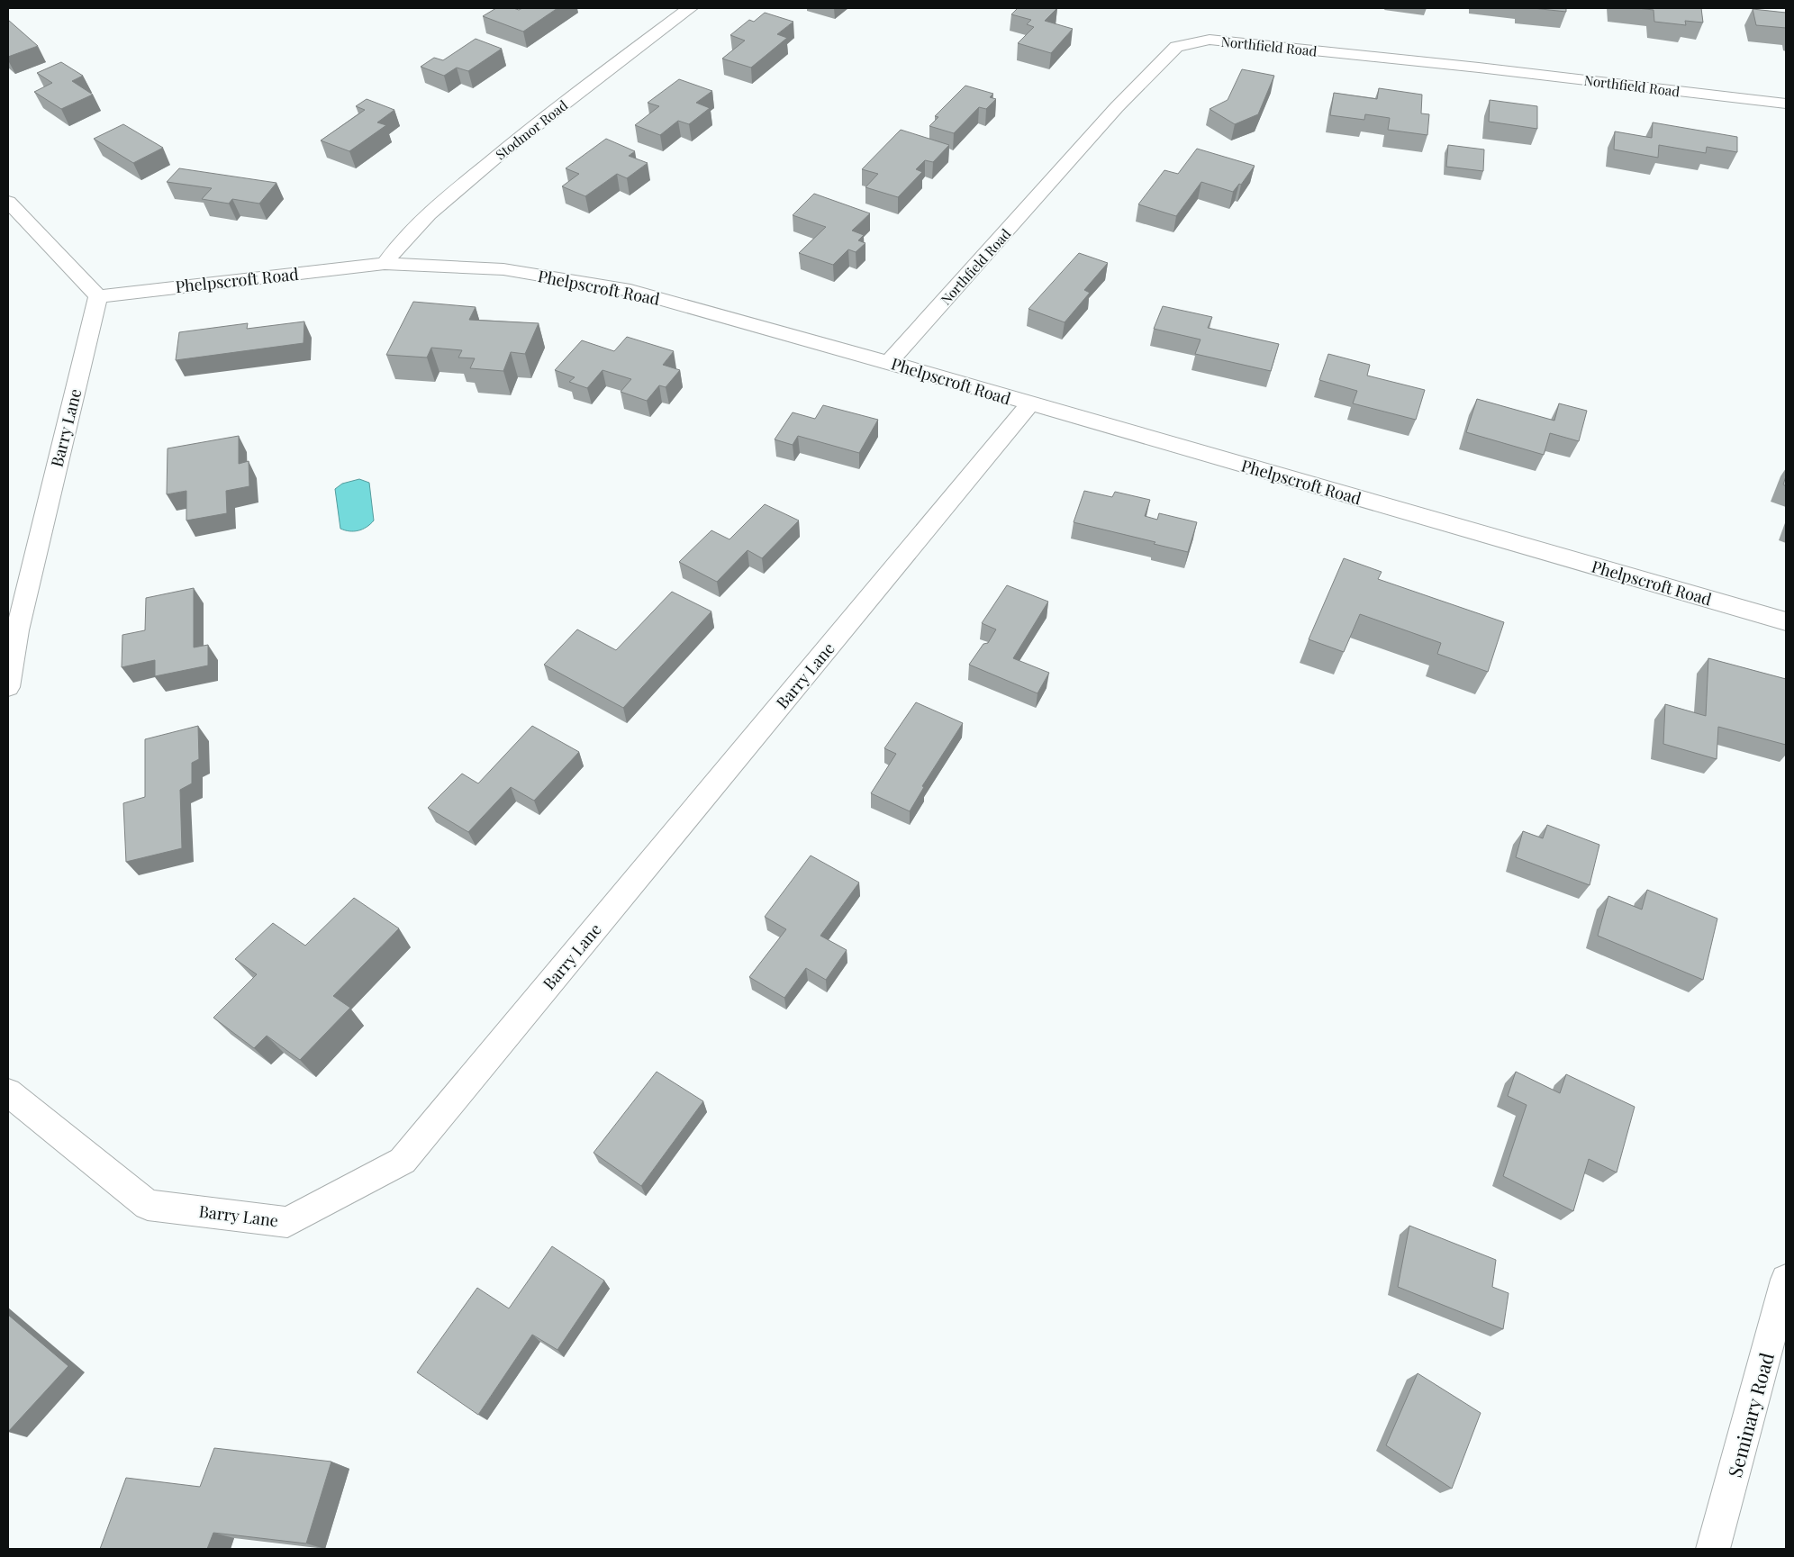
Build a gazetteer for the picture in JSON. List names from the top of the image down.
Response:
{
  "streets": {
    "street": [
      "Northfield Road",
      "Stodmor Road",
      "Phelpscroft Road",
      "Barry Lane",
      "Seminary Road"
    ]
  },
  "crossings": [
    ["Northfield Road", "Phelpscroft Road"],
    ["Stodmor Road", "Phelpscroft Road"],
    ["Phelpscroft Road", "Barry Lane"]
  ]
}
